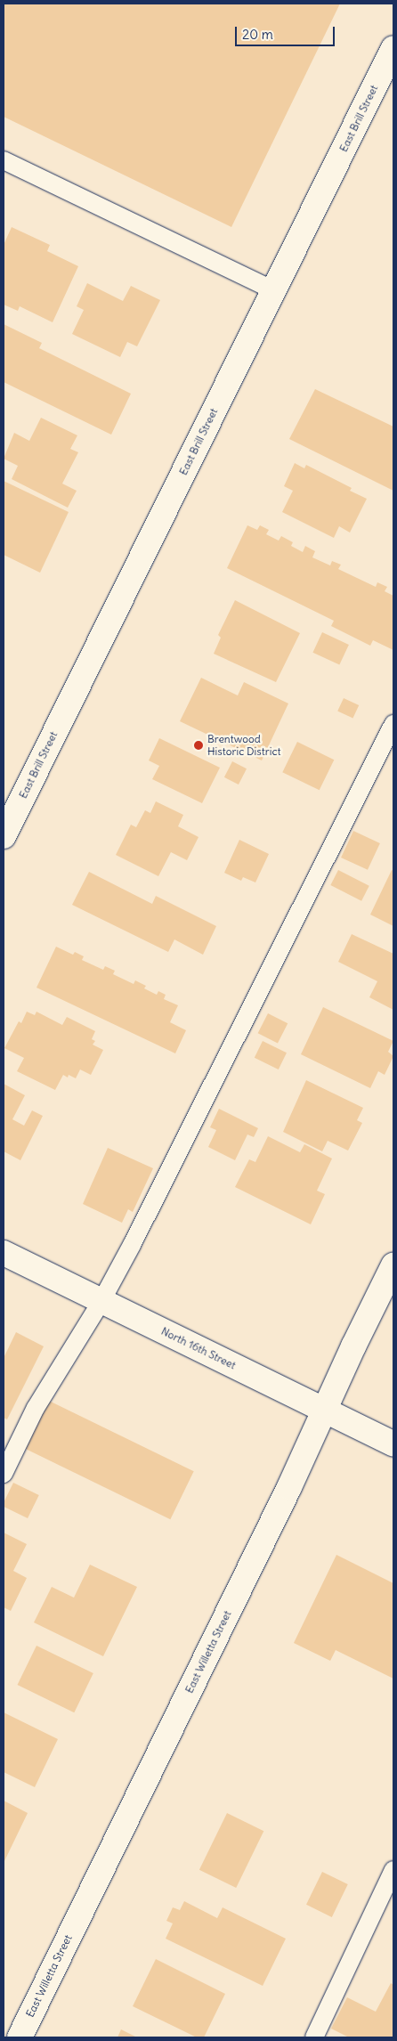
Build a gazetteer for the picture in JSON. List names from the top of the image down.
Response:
{
  "streets": {
    "street": ["East Brill Street", "North 16th Street", "East Willetta Street"]
  },
  "crossings": [
    ["North 16th Street", "East Willetta Street"]
  ],
  "places": ["Brentwood Historic District"],
  "scale_bar": "20 m"
}
